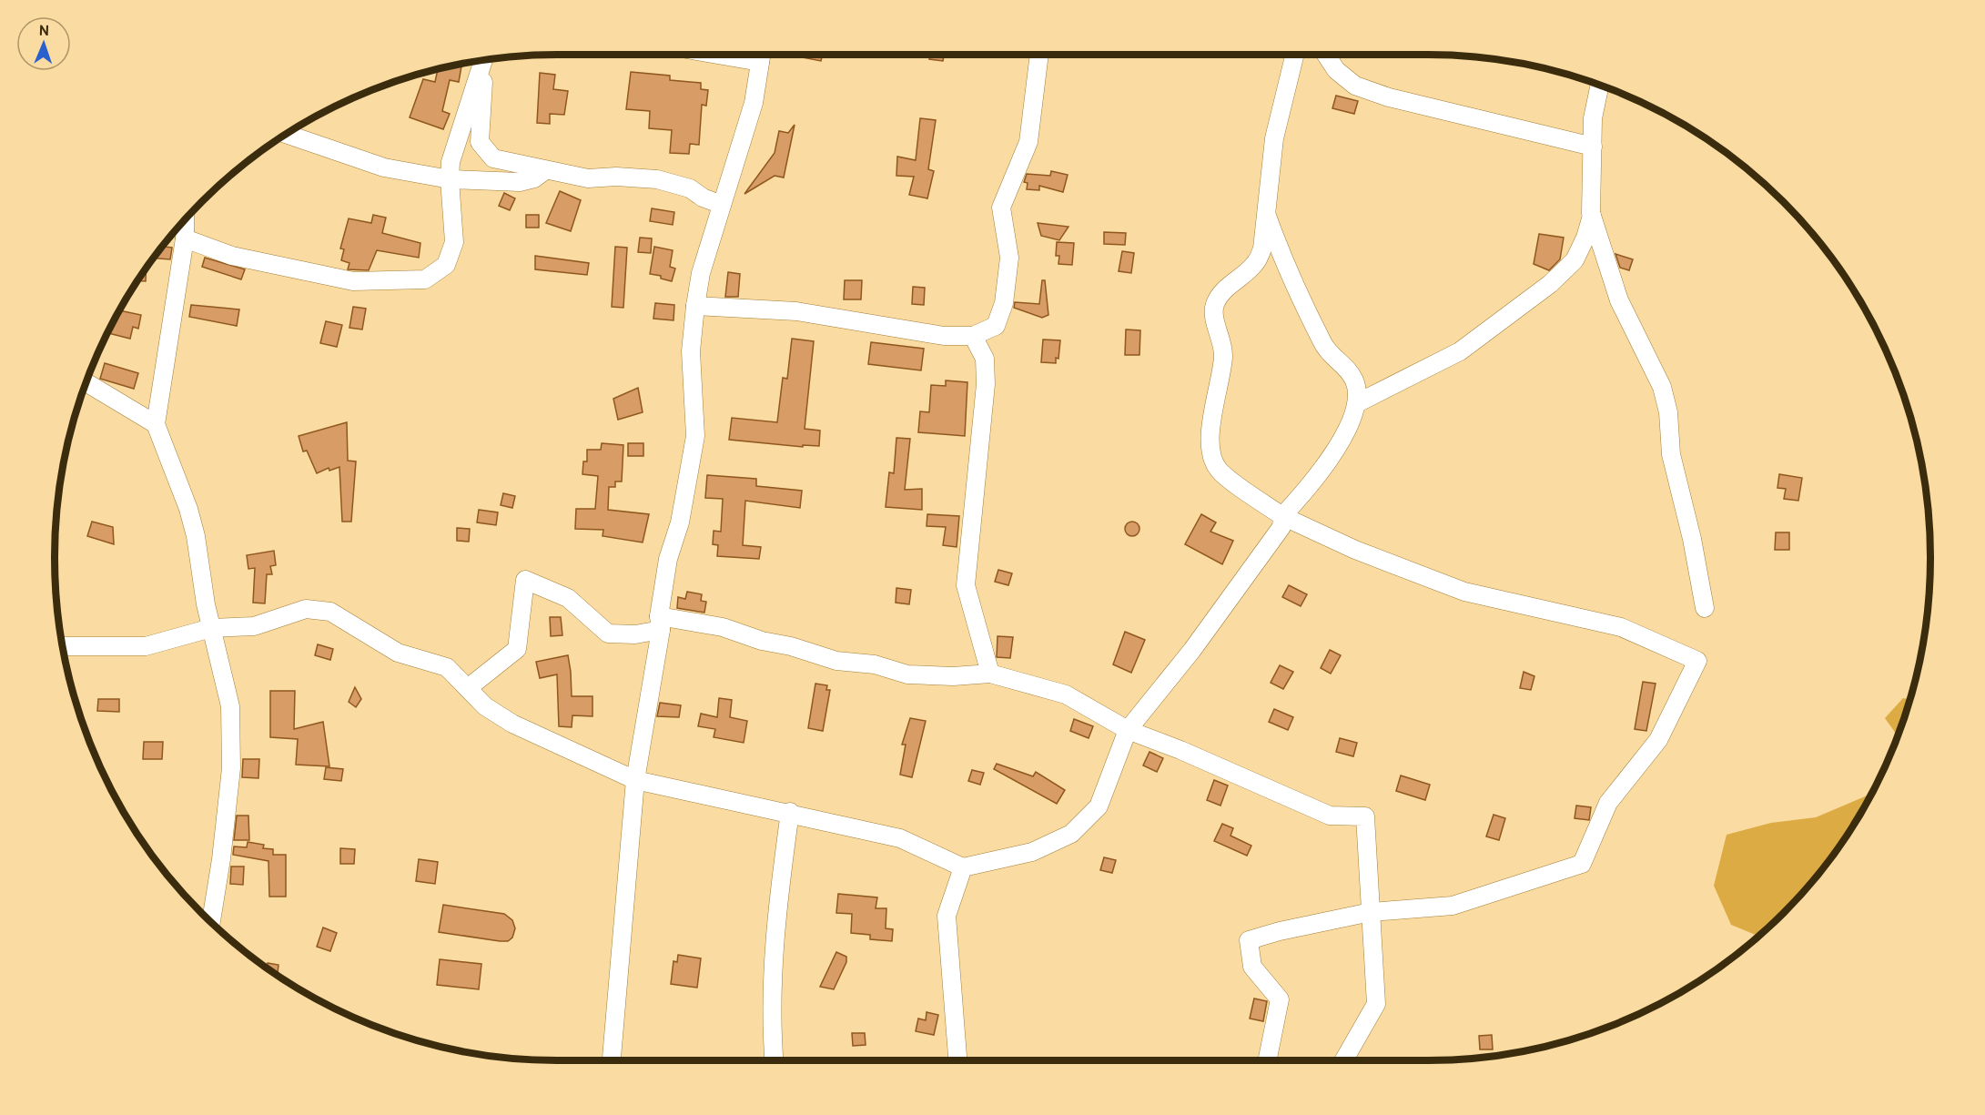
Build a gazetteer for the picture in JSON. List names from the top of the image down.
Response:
{
  "north": "top"
}
